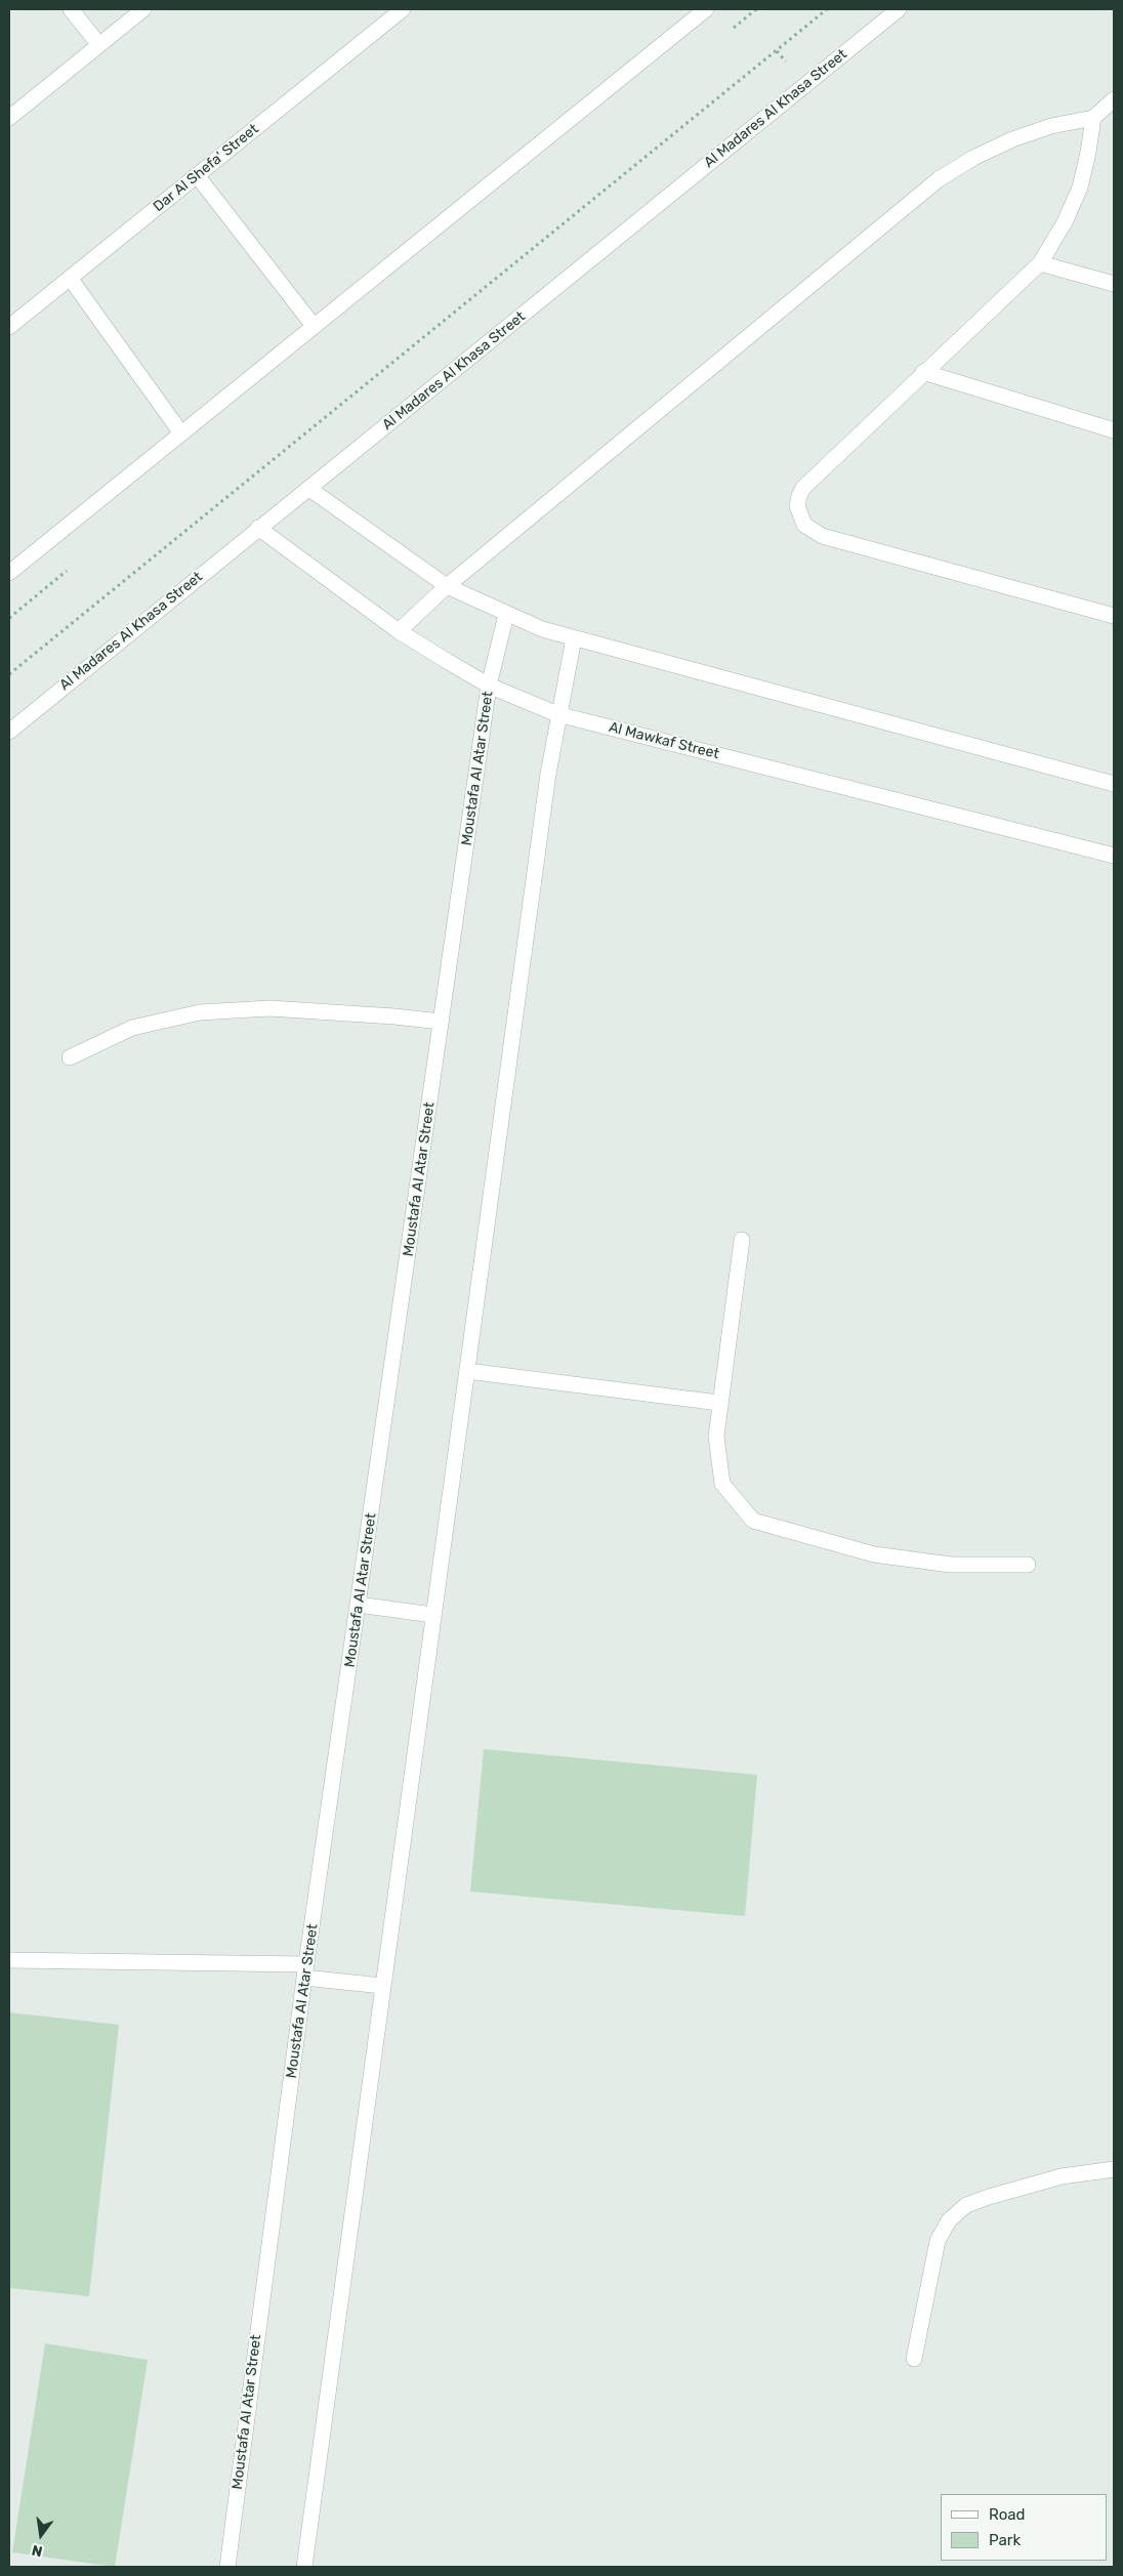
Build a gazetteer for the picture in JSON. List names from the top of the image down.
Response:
{
  "streets": {
    "street": [
      "Al Madares Al Khasa Street",
      "Dar Al Shefa' Street",
      "Al Mawkaf Street",
      "Moustafa Al Atar Street"
    ]
  },
  "crossings": [
    ["Al Madares Al Khasa Street", "Al Mawkaf Street"],
    ["Al Mawkaf Street", "Moustafa Al Atar Street"]
  ],
  "legend": ["Road", "Park"],
  "north": "bottom"
}
